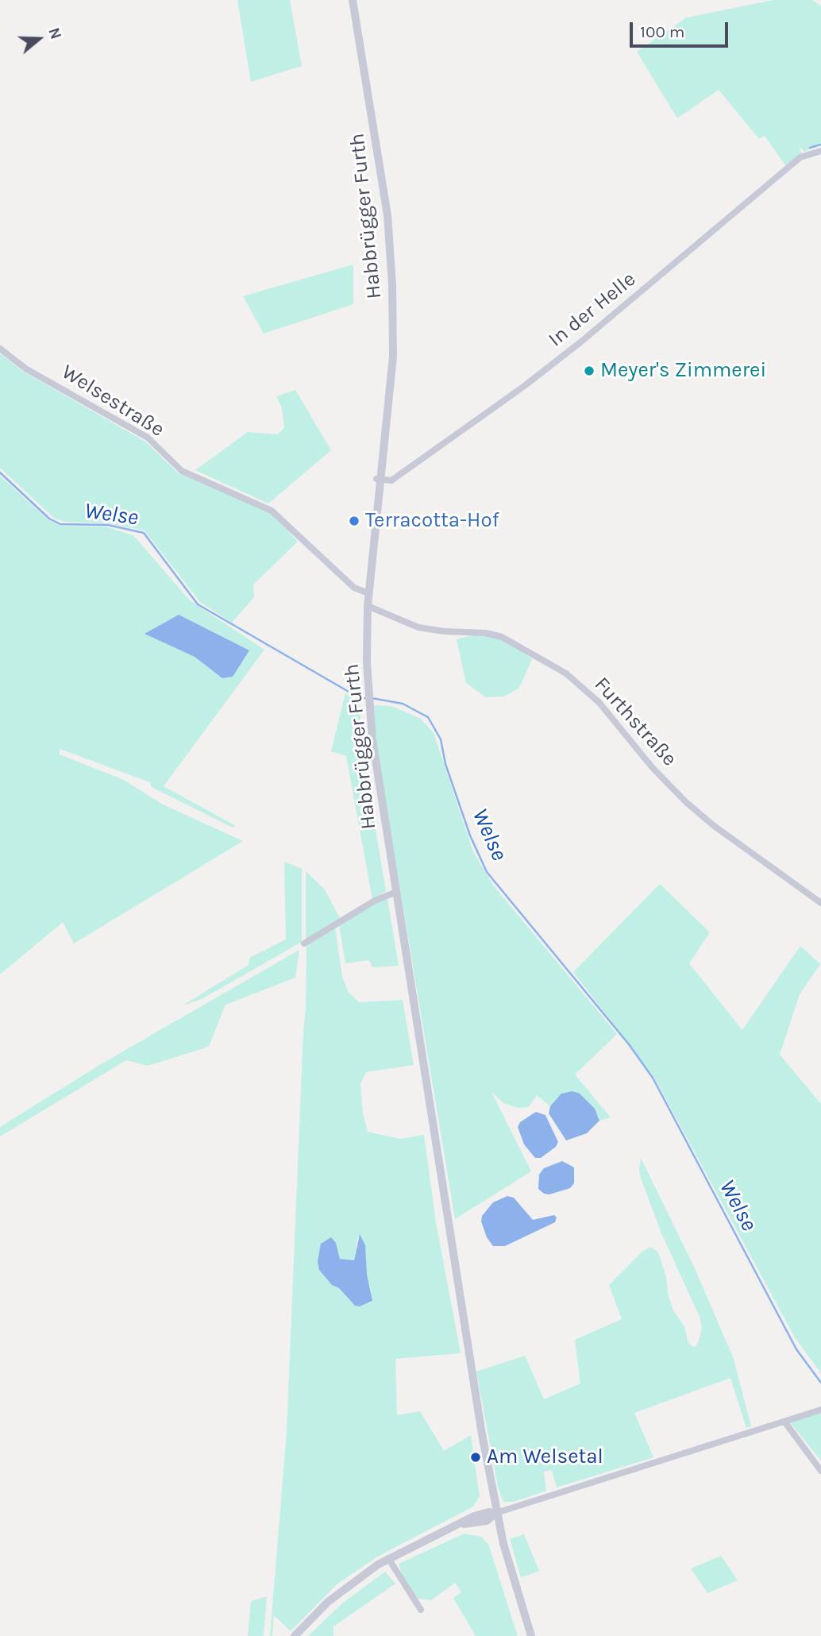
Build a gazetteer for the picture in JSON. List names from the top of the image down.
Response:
{
  "streets": {
    "street": [
      "Habbrügger Furth",
      "In der Helle",
      "Welsestraße",
      "Furthstraße"
    ]
  },
  "crossings": [
    ["Habbrügger Furth", "In der Helle"],
    ["Habbrügger Furth", "Welsestraße"],
    ["Habbrügger Furth", "Furthstraße"]
  ],
  "water": ["Welse"],
  "places": ["Meyer's Zimmerei", "Terracotta-Hof", "Am Welsetal"],
  "scale_bar": "100 m",
  "north": "right"
}
